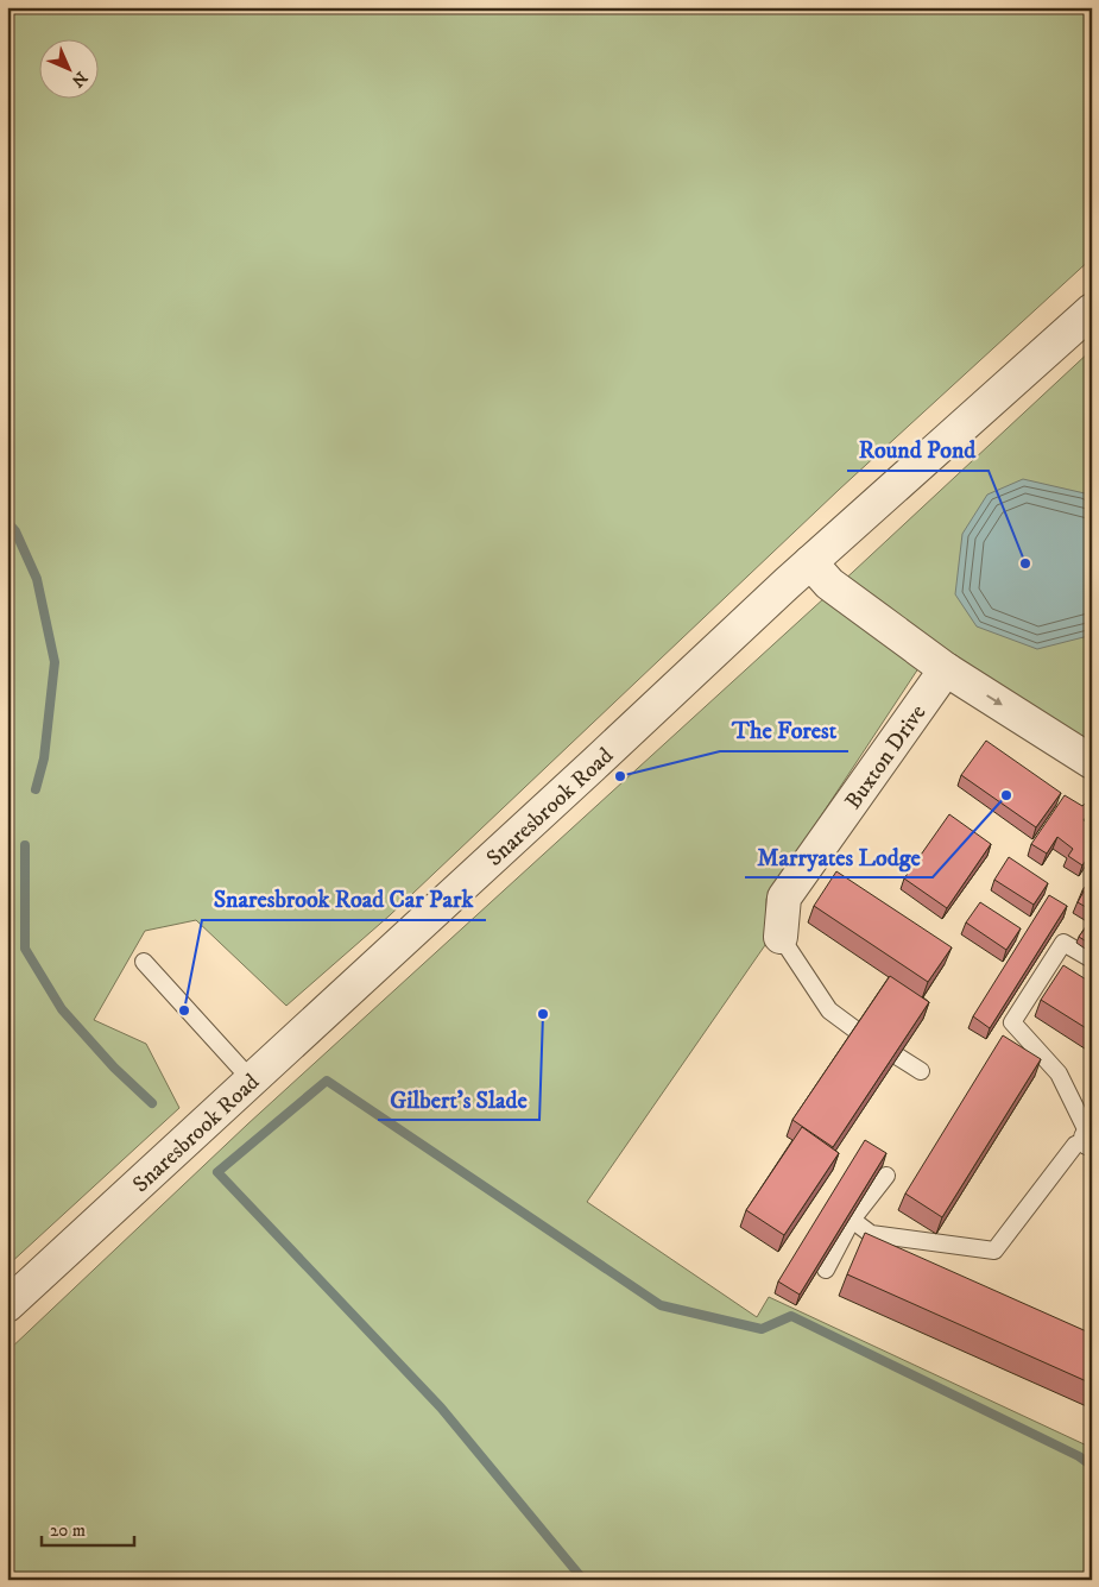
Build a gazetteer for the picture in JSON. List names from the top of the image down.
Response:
{
  "streets": {
    "street": ["Buxton Drive", "Snaresbrook Road"]
  },
  "places": [
    "Round Pond",
    "The Forest",
    "Marryates Lodge",
    "Snaresbrook Road Car Park",
    "Gilbert's Slade"
  ],
  "scale_bar": "20 m",
  "north": "bottom right"
}
